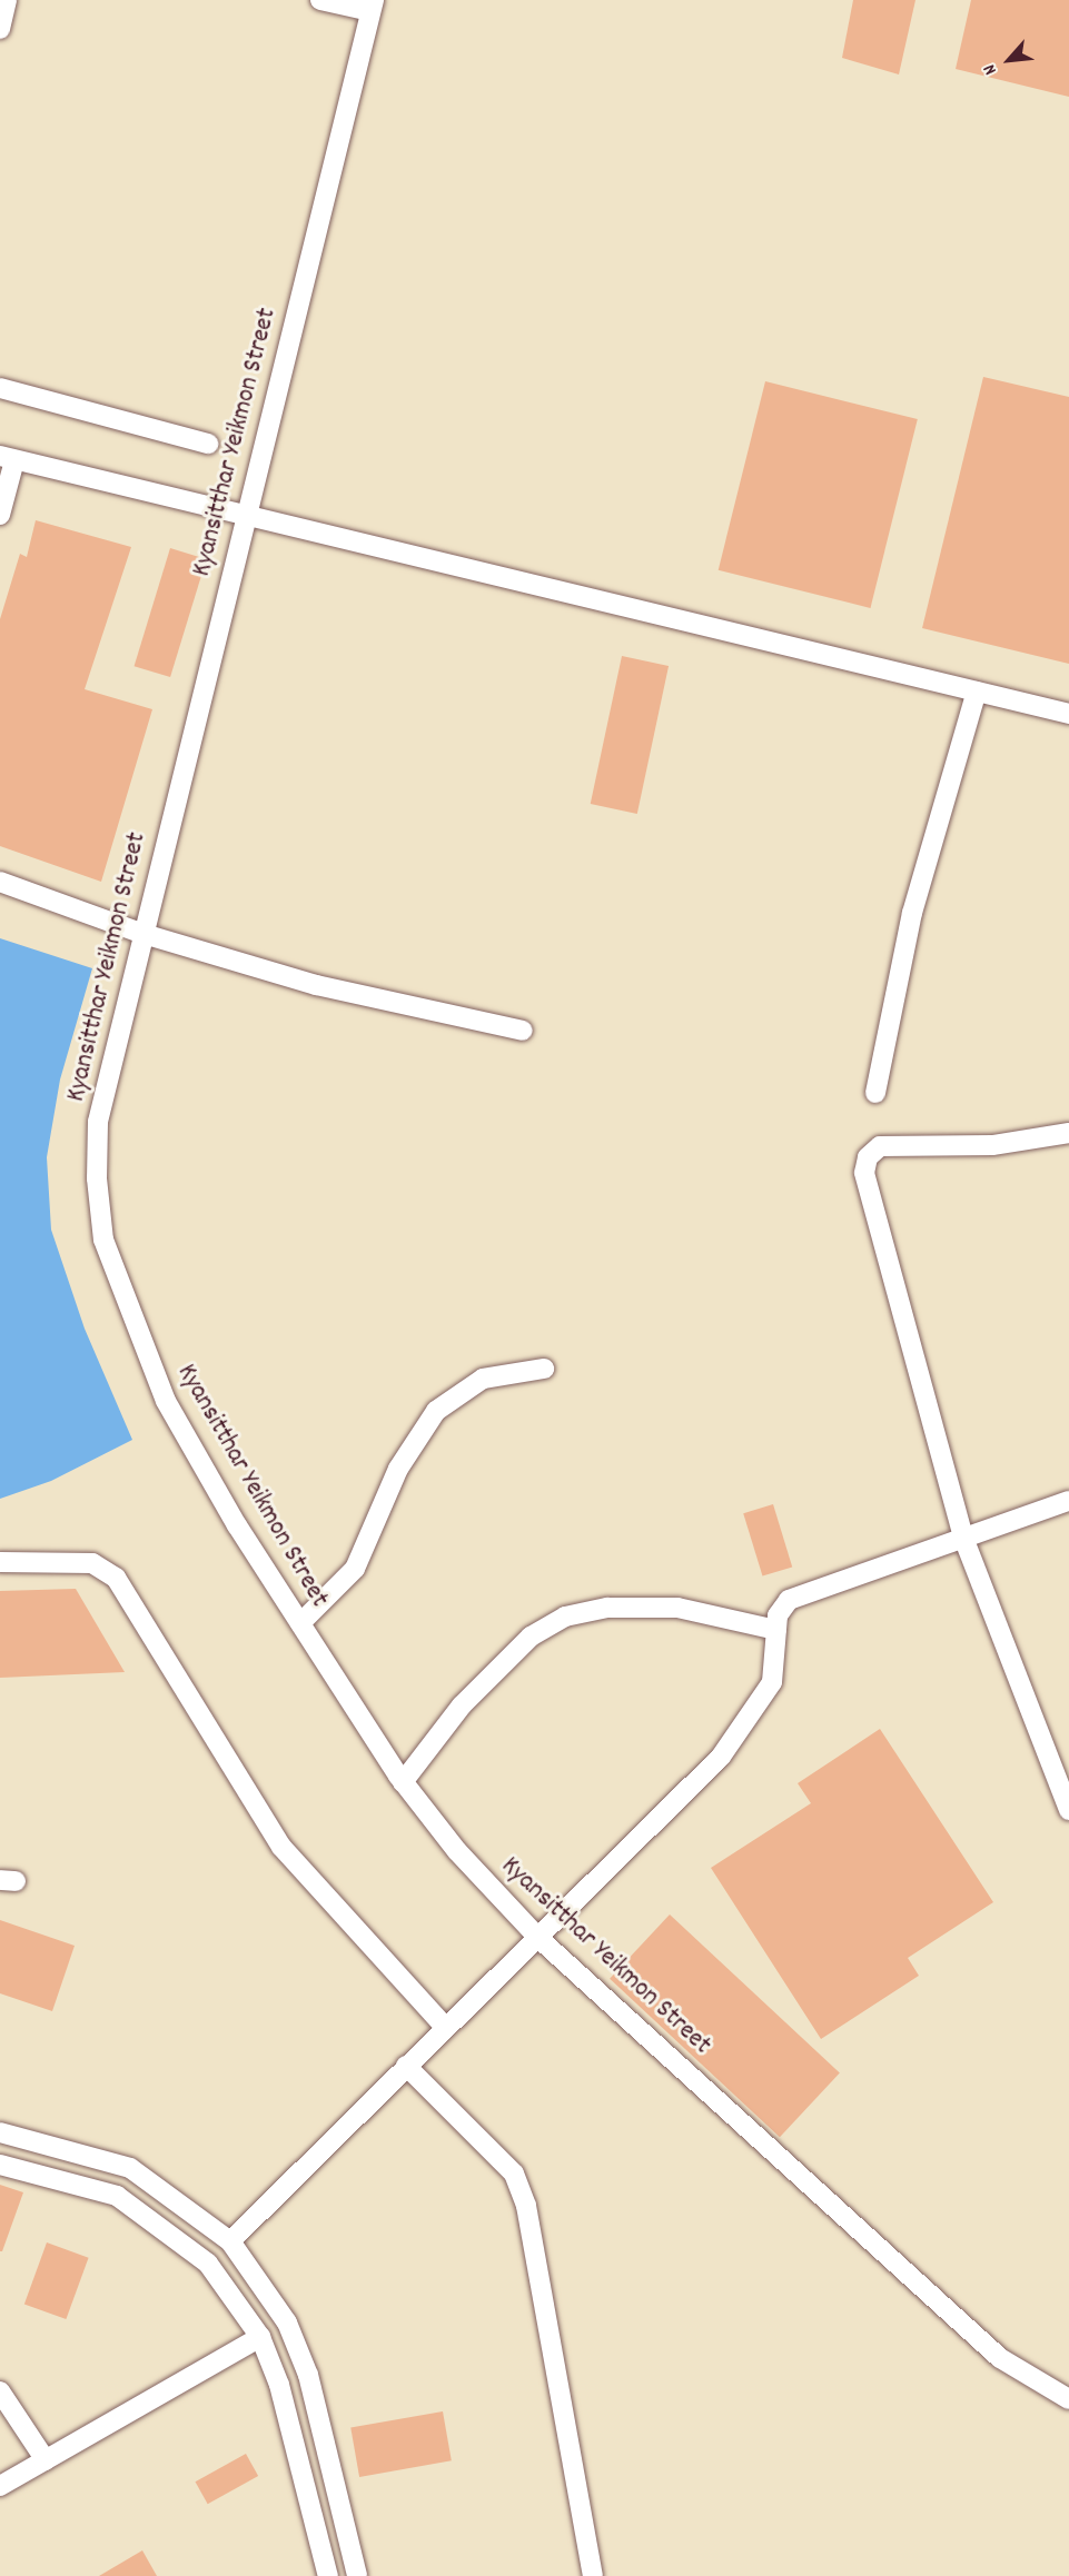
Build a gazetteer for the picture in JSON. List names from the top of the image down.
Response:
{
  "streets": {
    "street": ["Kyansitthar Yeikmon Street"]
  },
  "north": "bottom left"
}
